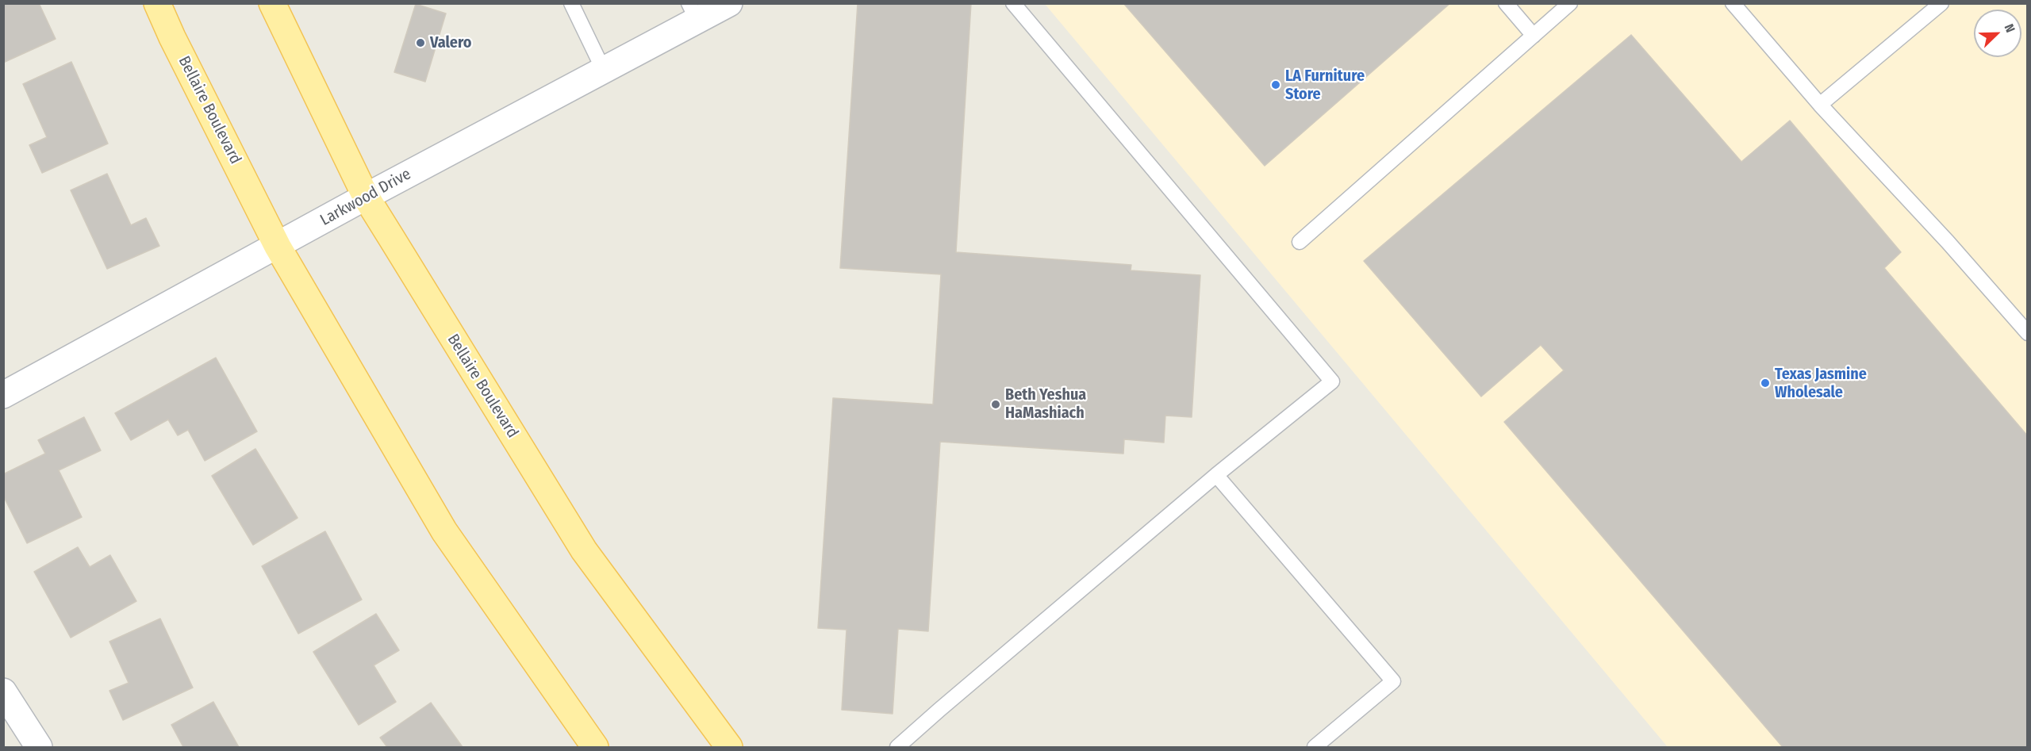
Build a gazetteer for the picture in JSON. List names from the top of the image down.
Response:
{
  "streets": {
    "main road": ["Bellaire Boulevard"],
    "street": ["Larkwood Drive"]
  },
  "crossings": [
    ["Bellaire Boulevard", "Larkwood Drive"]
  ],
  "places": [
    "Valero",
    "LA Furniture Store",
    "Texas Jasmine Wholesale",
    "Beth Yeshua HaMashiach"
  ],
  "north": "top right"
}
